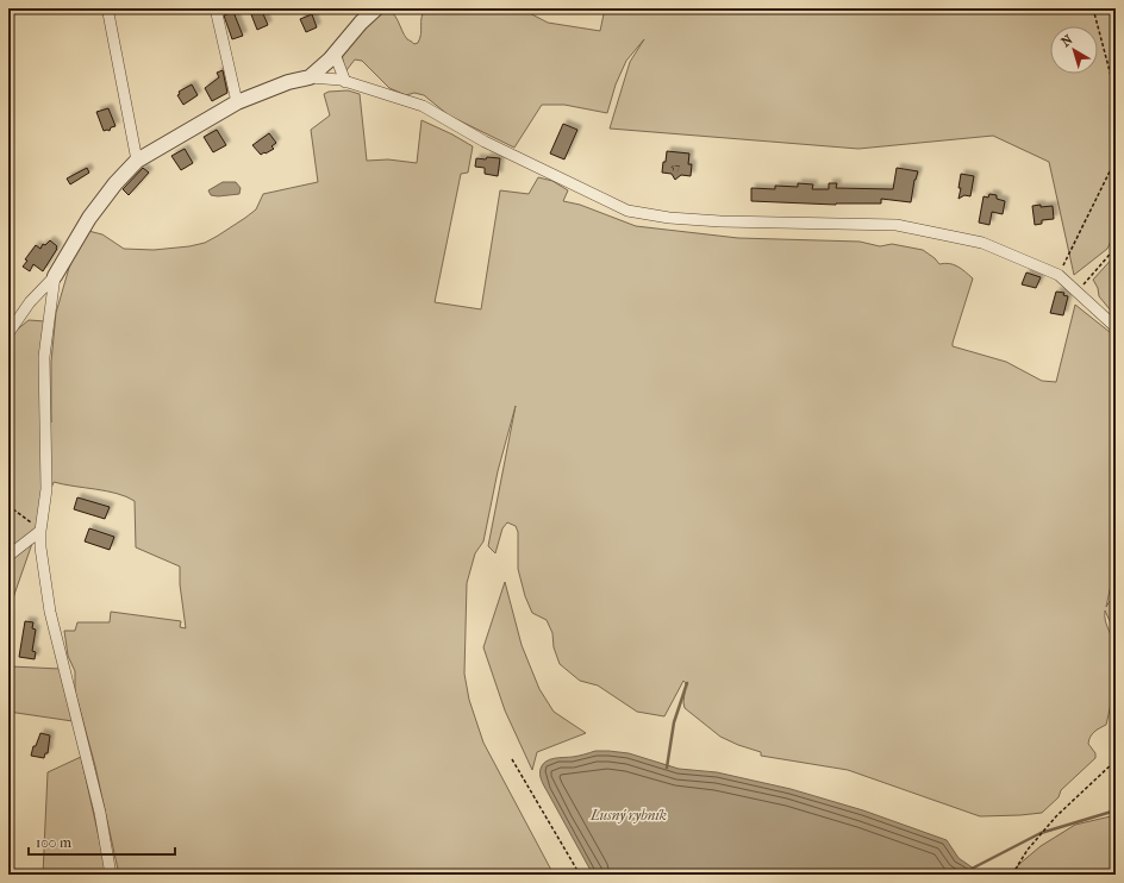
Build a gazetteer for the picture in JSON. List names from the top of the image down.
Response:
{
  "water": ["Lusný rybník"],
  "house_numbers": ["57"],
  "scale_bar": "100 m",
  "north": "top left"
}
